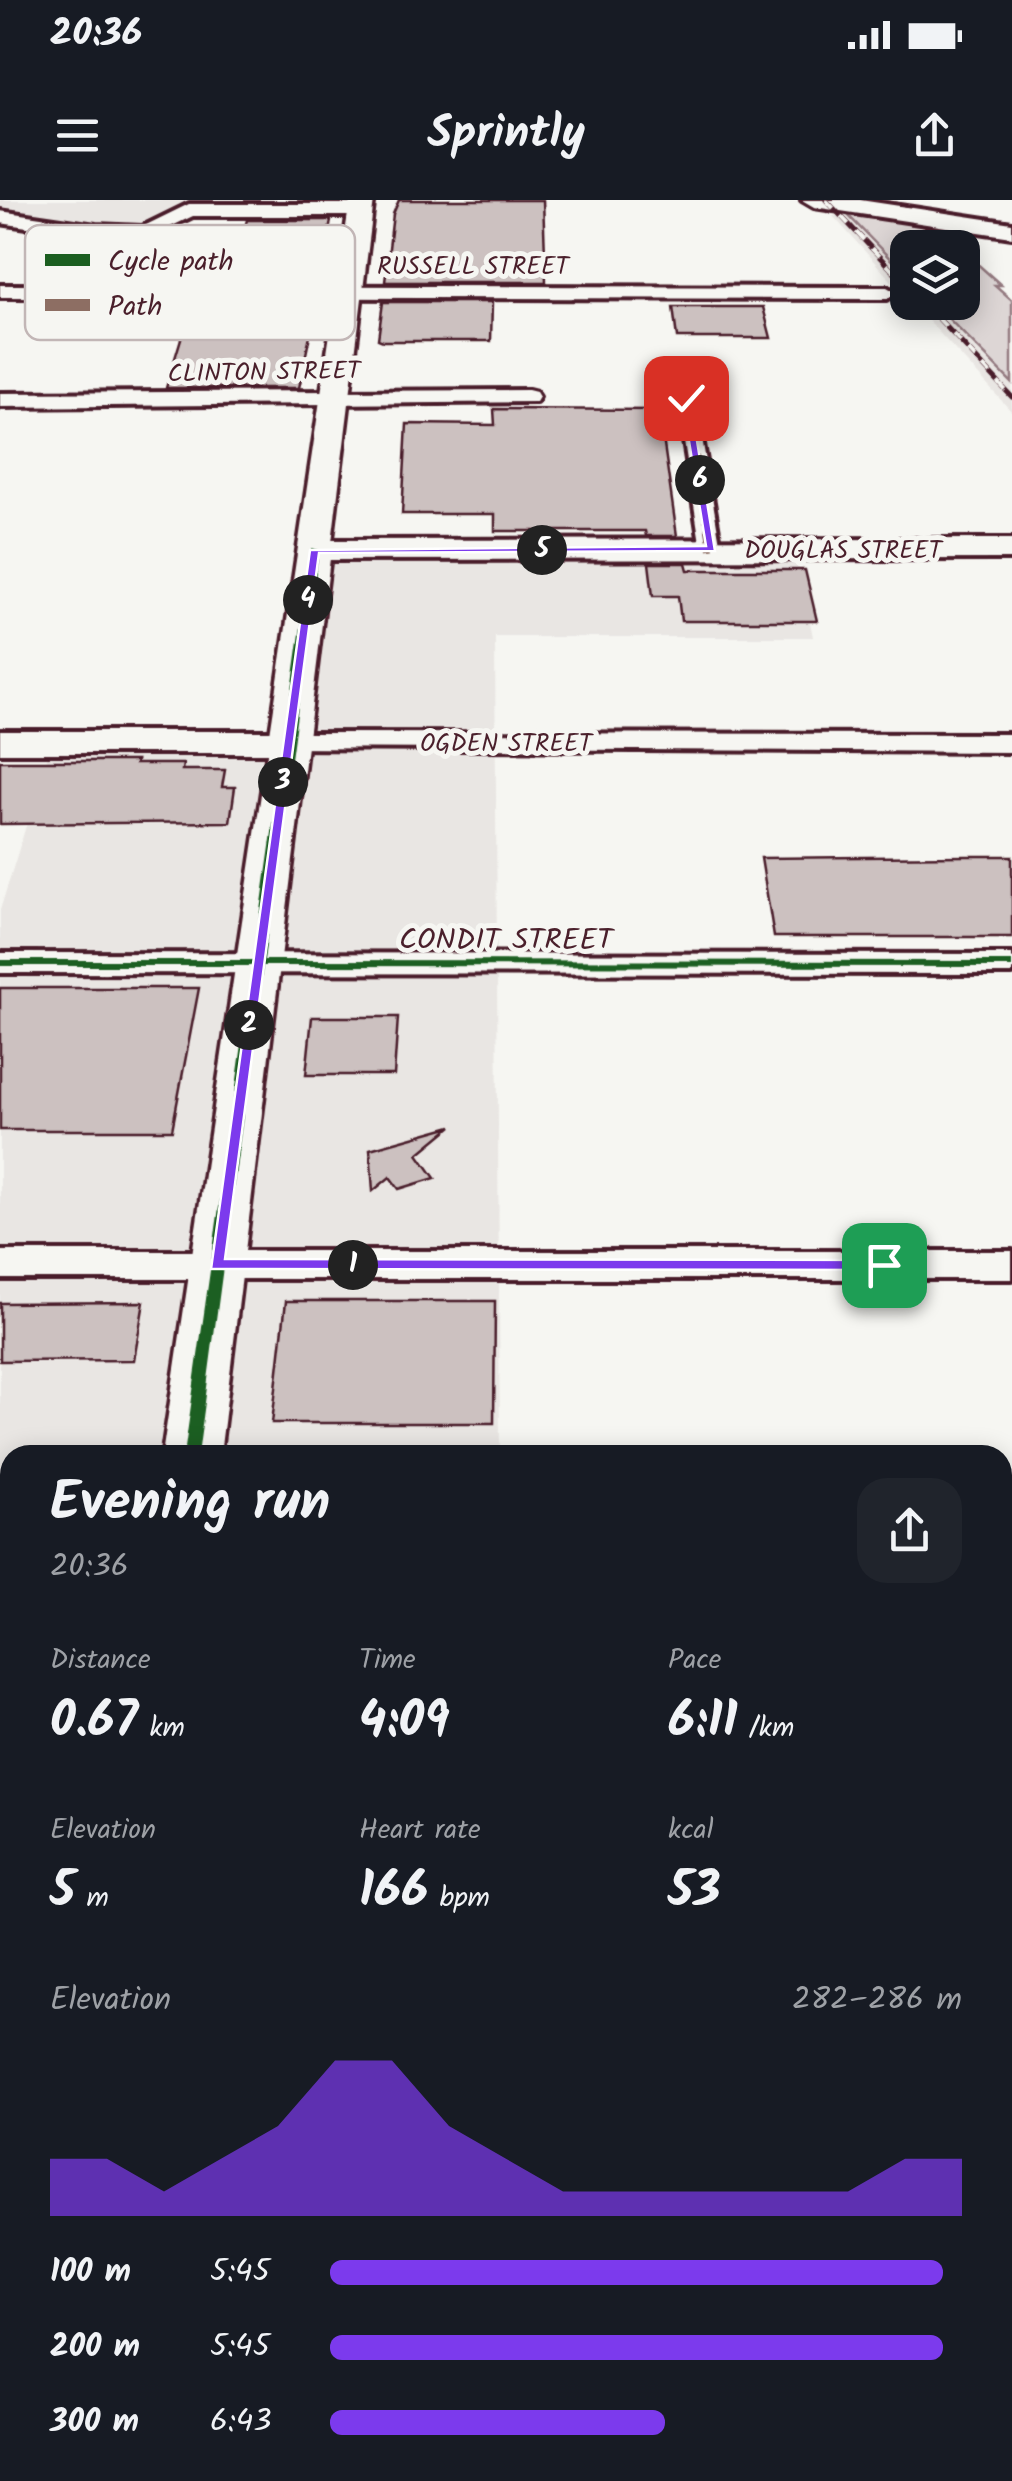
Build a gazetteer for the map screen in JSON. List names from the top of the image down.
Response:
{
  "streets": {
    "street": [
      "RUSSELL STREET",
      "CLINTON STREET",
      "DOUGLAS STREET",
      "OGDEN STREET",
      "CONDIT STREET"
    ]
  },
  "legend": ["Cycle path", "Path"],
  "page": {
    "status": "20:36",
    "header": "Sprintly",
    "pins": [
      "6",
      "5",
      "4",
      "3",
      "2",
      "1"
    ],
    "heading": ["Evening run", "20:36"],
    "stats": [
      ["Distance", "0.67 km"],
      ["Time", "4:09"],
      ["Pace", "6:11 /km"],
      ["Elevation", "5 m"],
      ["Heart rate", "166 bpm"],
      ["kcal", "53"]
    ],
    "chart": ["Elevation", "282–286 m"],
    "list": [
      {
        "name": "100 m",
        "note": "5:45"
      },
      {
        "name": "200 m",
        "note": "5:45"
      },
      {
        "name": "300 m",
        "note": "6:43"
      }
    ]
  }
}
